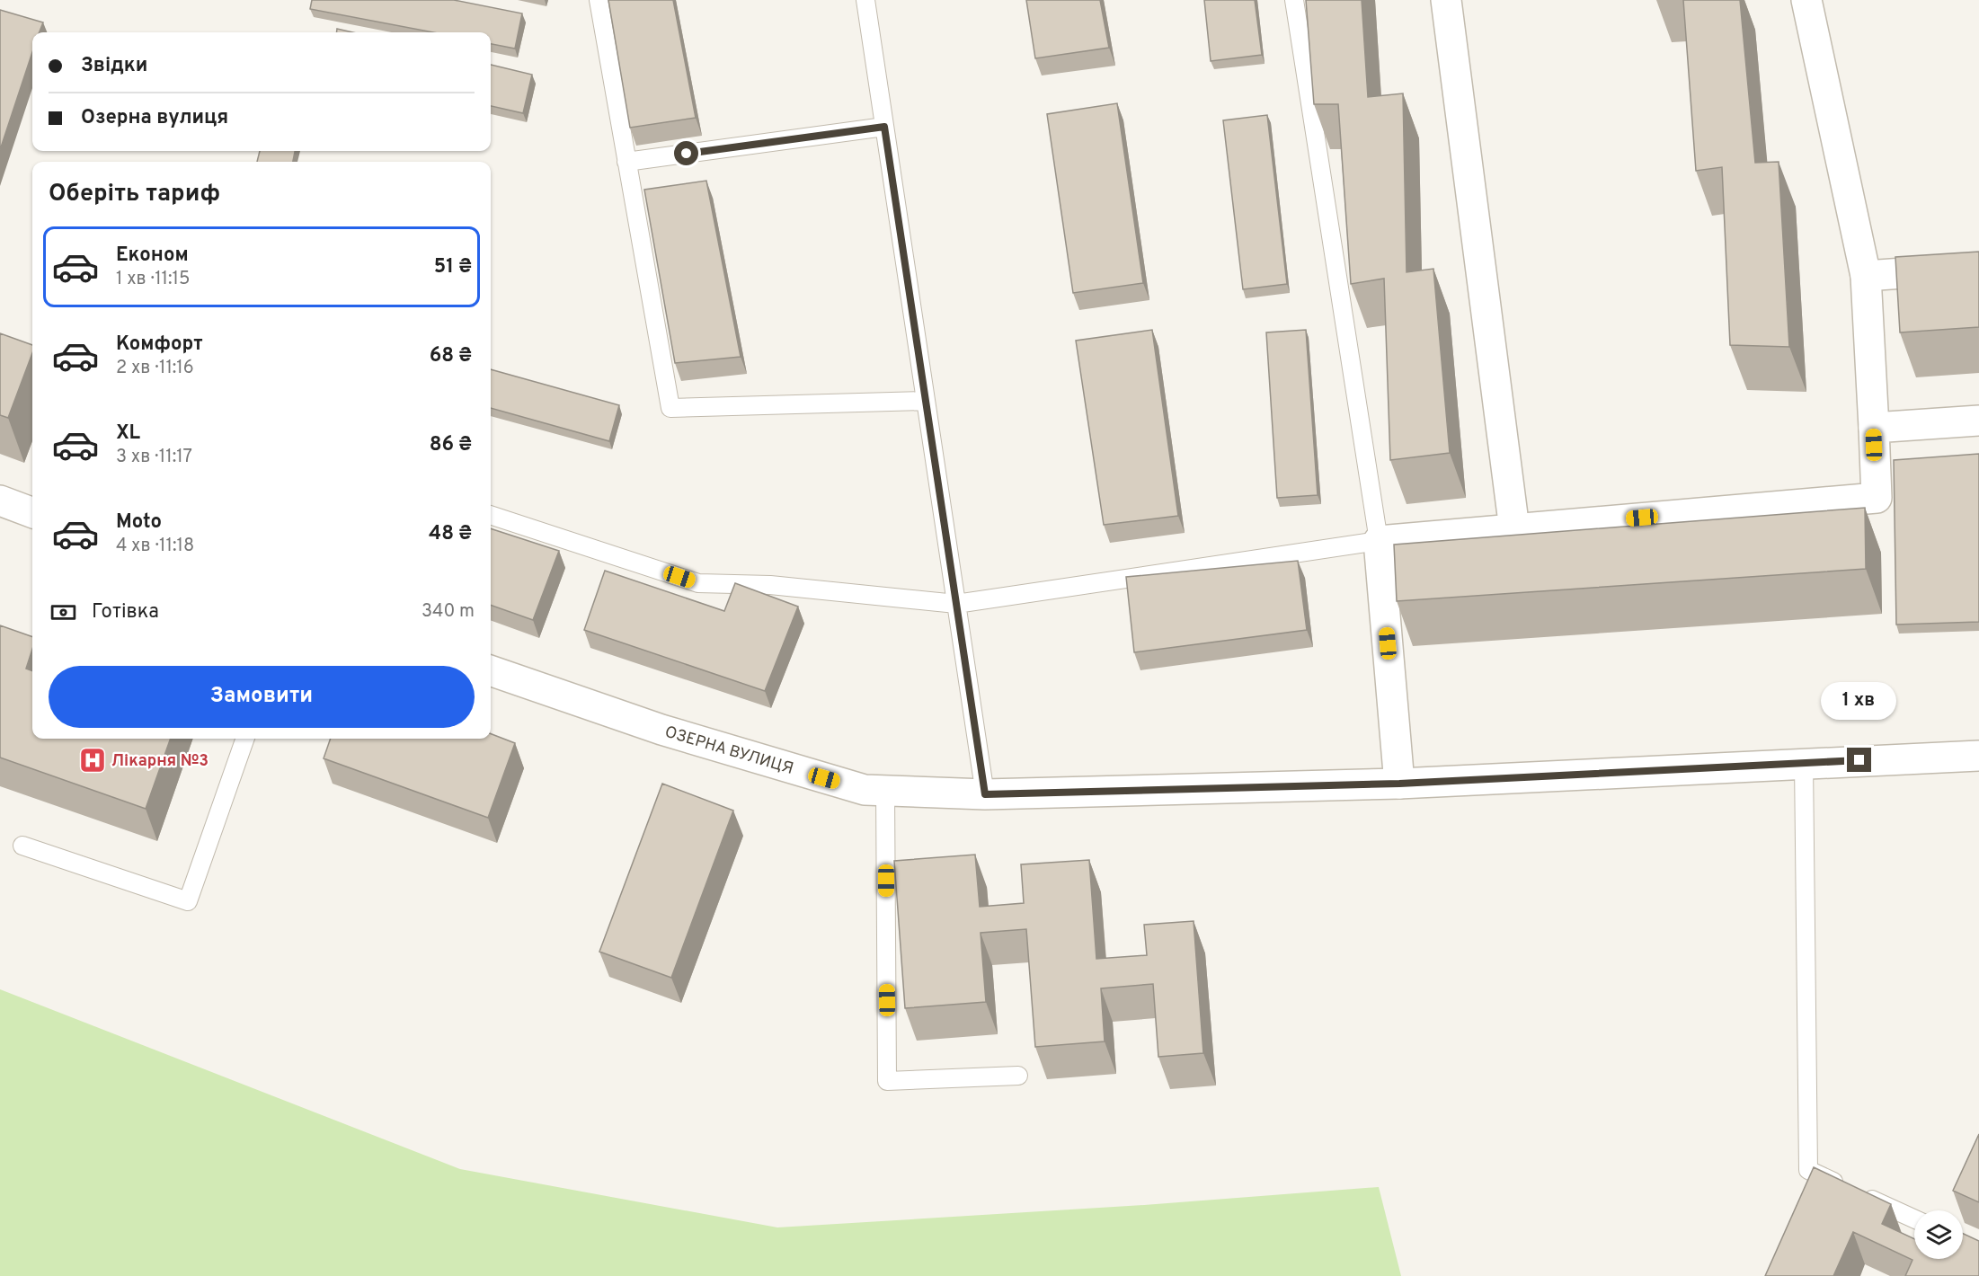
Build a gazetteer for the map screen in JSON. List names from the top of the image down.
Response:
{
  "streets": {
    "street": ["ОЗЕРНА ВУЛИЦЯ"]
  },
  "places": {
    "hospital": ["Лікарня №3"]
  },
  "page": {
    "banner": ["Звідки", "Озерна вулиця"],
    "heading": "Оберіть тариф",
    "list": [
      {
        "name": "Економ",
        "note": "1 хв · 11:15",
        "value": "51 ₴"
      },
      {
        "name": "Комфорт",
        "note": "2 хв · 11:16",
        "value": "68 ₴"
      },
      {
        "name": "XL",
        "note": "3 хв · 11:17",
        "value": "86 ₴"
      },
      {
        "name": "Moto",
        "note": "4 хв · 11:18",
        "value": "48 ₴"
      }
    ],
    "pay": ["Готівка", "340 m"],
    "buttons": "Замовити",
    "bubble": "1 хв"
  }
}
